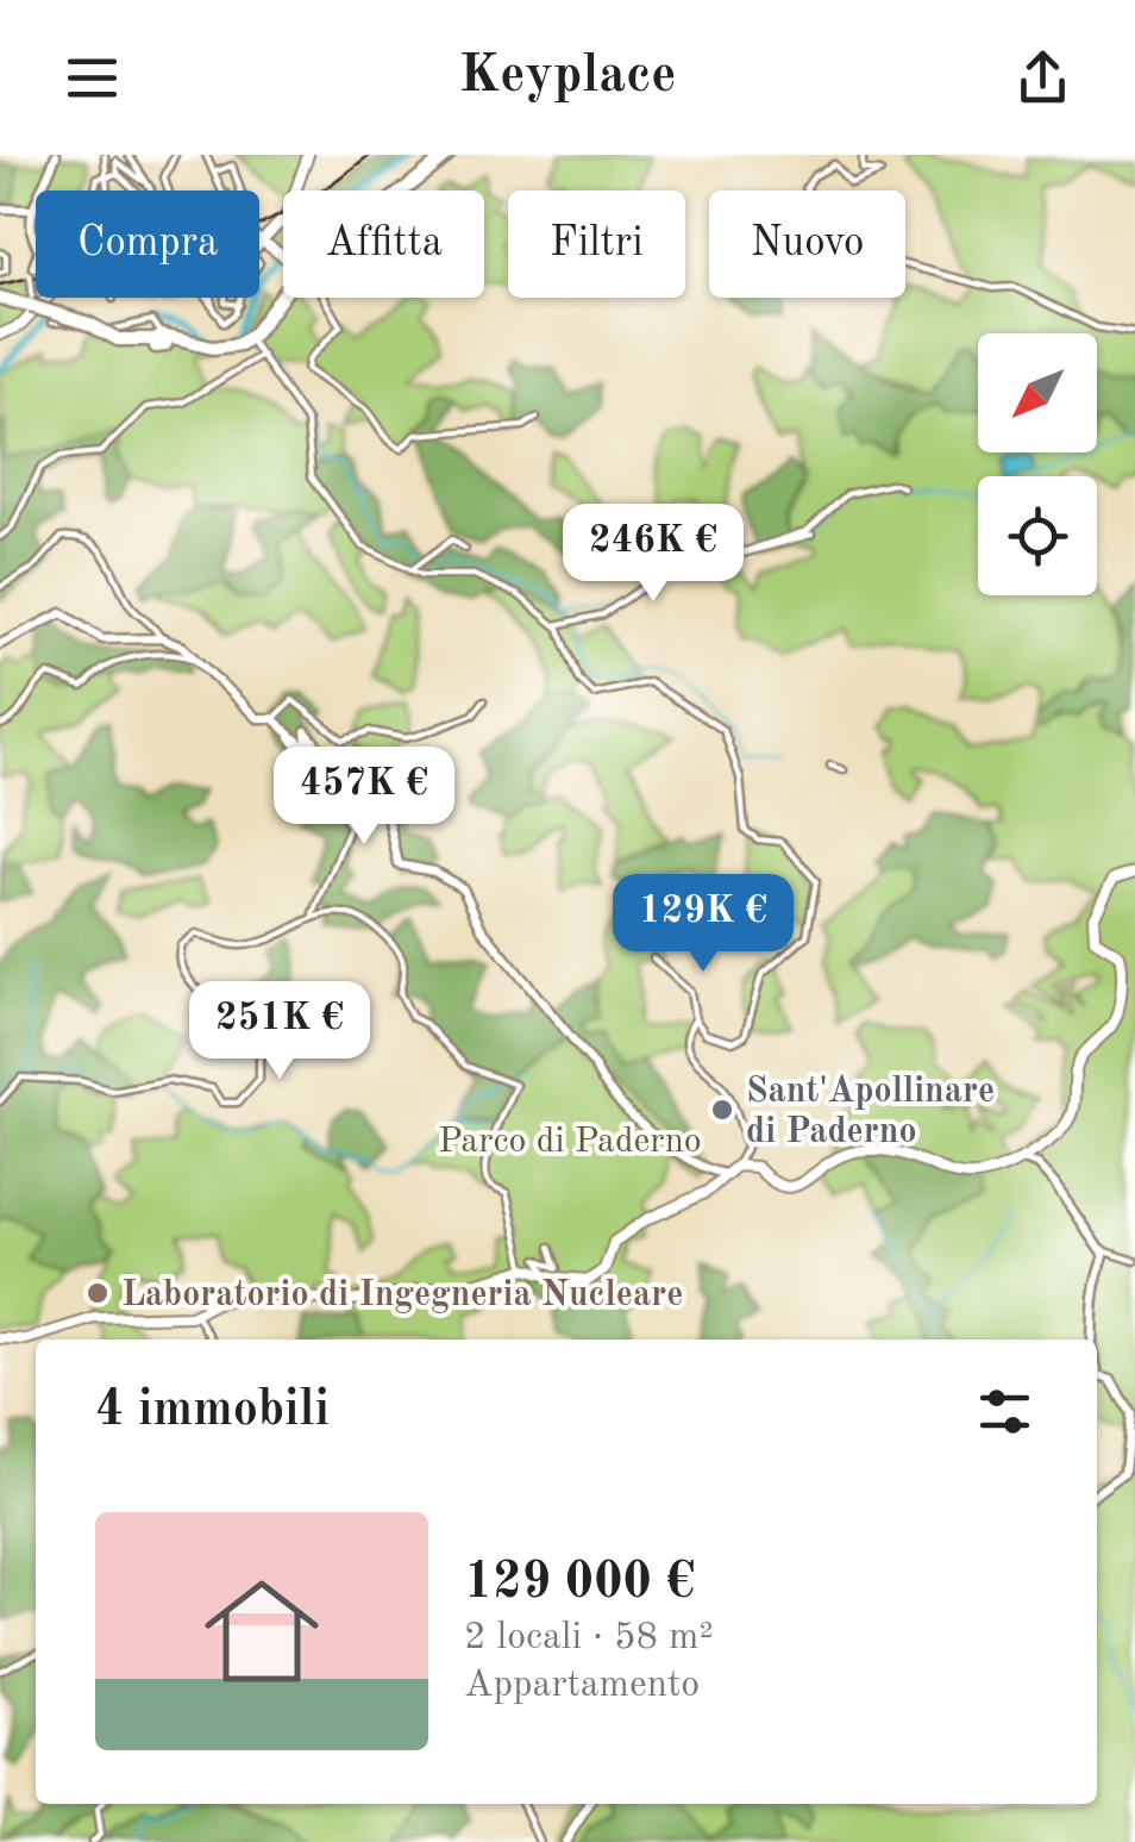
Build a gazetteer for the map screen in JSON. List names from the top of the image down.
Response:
{
  "parks": ["Parco di Paderno"],
  "places": ["Sant'Apollinare di Paderno", "Laboratorio di Ingegneria Nucleare"],
  "north": "bottom left",
  "page": {
    "header": "Keyplace",
    "chip": [
      "Compra",
      "Affitta",
      "Filtri",
      "Nuovo"
    ],
    "price": [
      "246K €",
      "457K €",
      "129K €",
      "251K €"
    ],
    "heading": "4 immobili",
    "list": [
      {
        "name": "129 000 €",
        "note": "2 locali · 58 m² · Appartamento"
      }
    ]
  }
}
